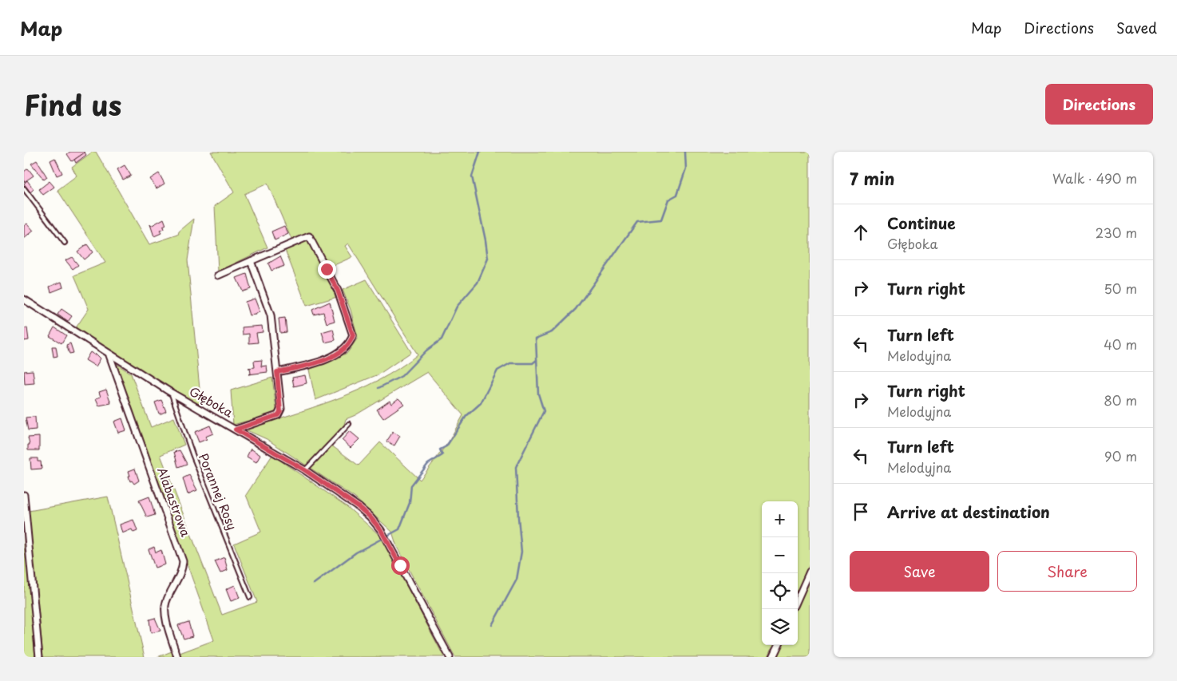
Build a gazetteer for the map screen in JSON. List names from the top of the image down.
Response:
{
  "streets": {
    "street": ["Głęboka", "Alabastrowa"],
    "lane": ["Porannej Rosy"]
  },
  "crossings": [
    ["Głęboka", "Porannej Rosy"],
    ["Głęboka", "Alabastrowa"]
  ],
  "page": {
    "header": "Map",
    "nav": ["Map", "Directions", "Saved"],
    "title": "Find us",
    "buttons": [
      "Directions",
      ["Save", "Share"]
    ],
    "heading": ["7 min", "Walk · 490 m"],
    "list": [
      ["Continue", "Głęboka", "230 m"],
      ["Turn right", "50 m"],
      ["Turn left", "Melodyjna", "40 m"],
      ["Turn right", "Melodyjna", "80 m"],
      ["Turn left", "Melodyjna", "90 m"],
      "Arrive at destination"
    ],
    "map_buttons": ["+", "−"]
  }
}
